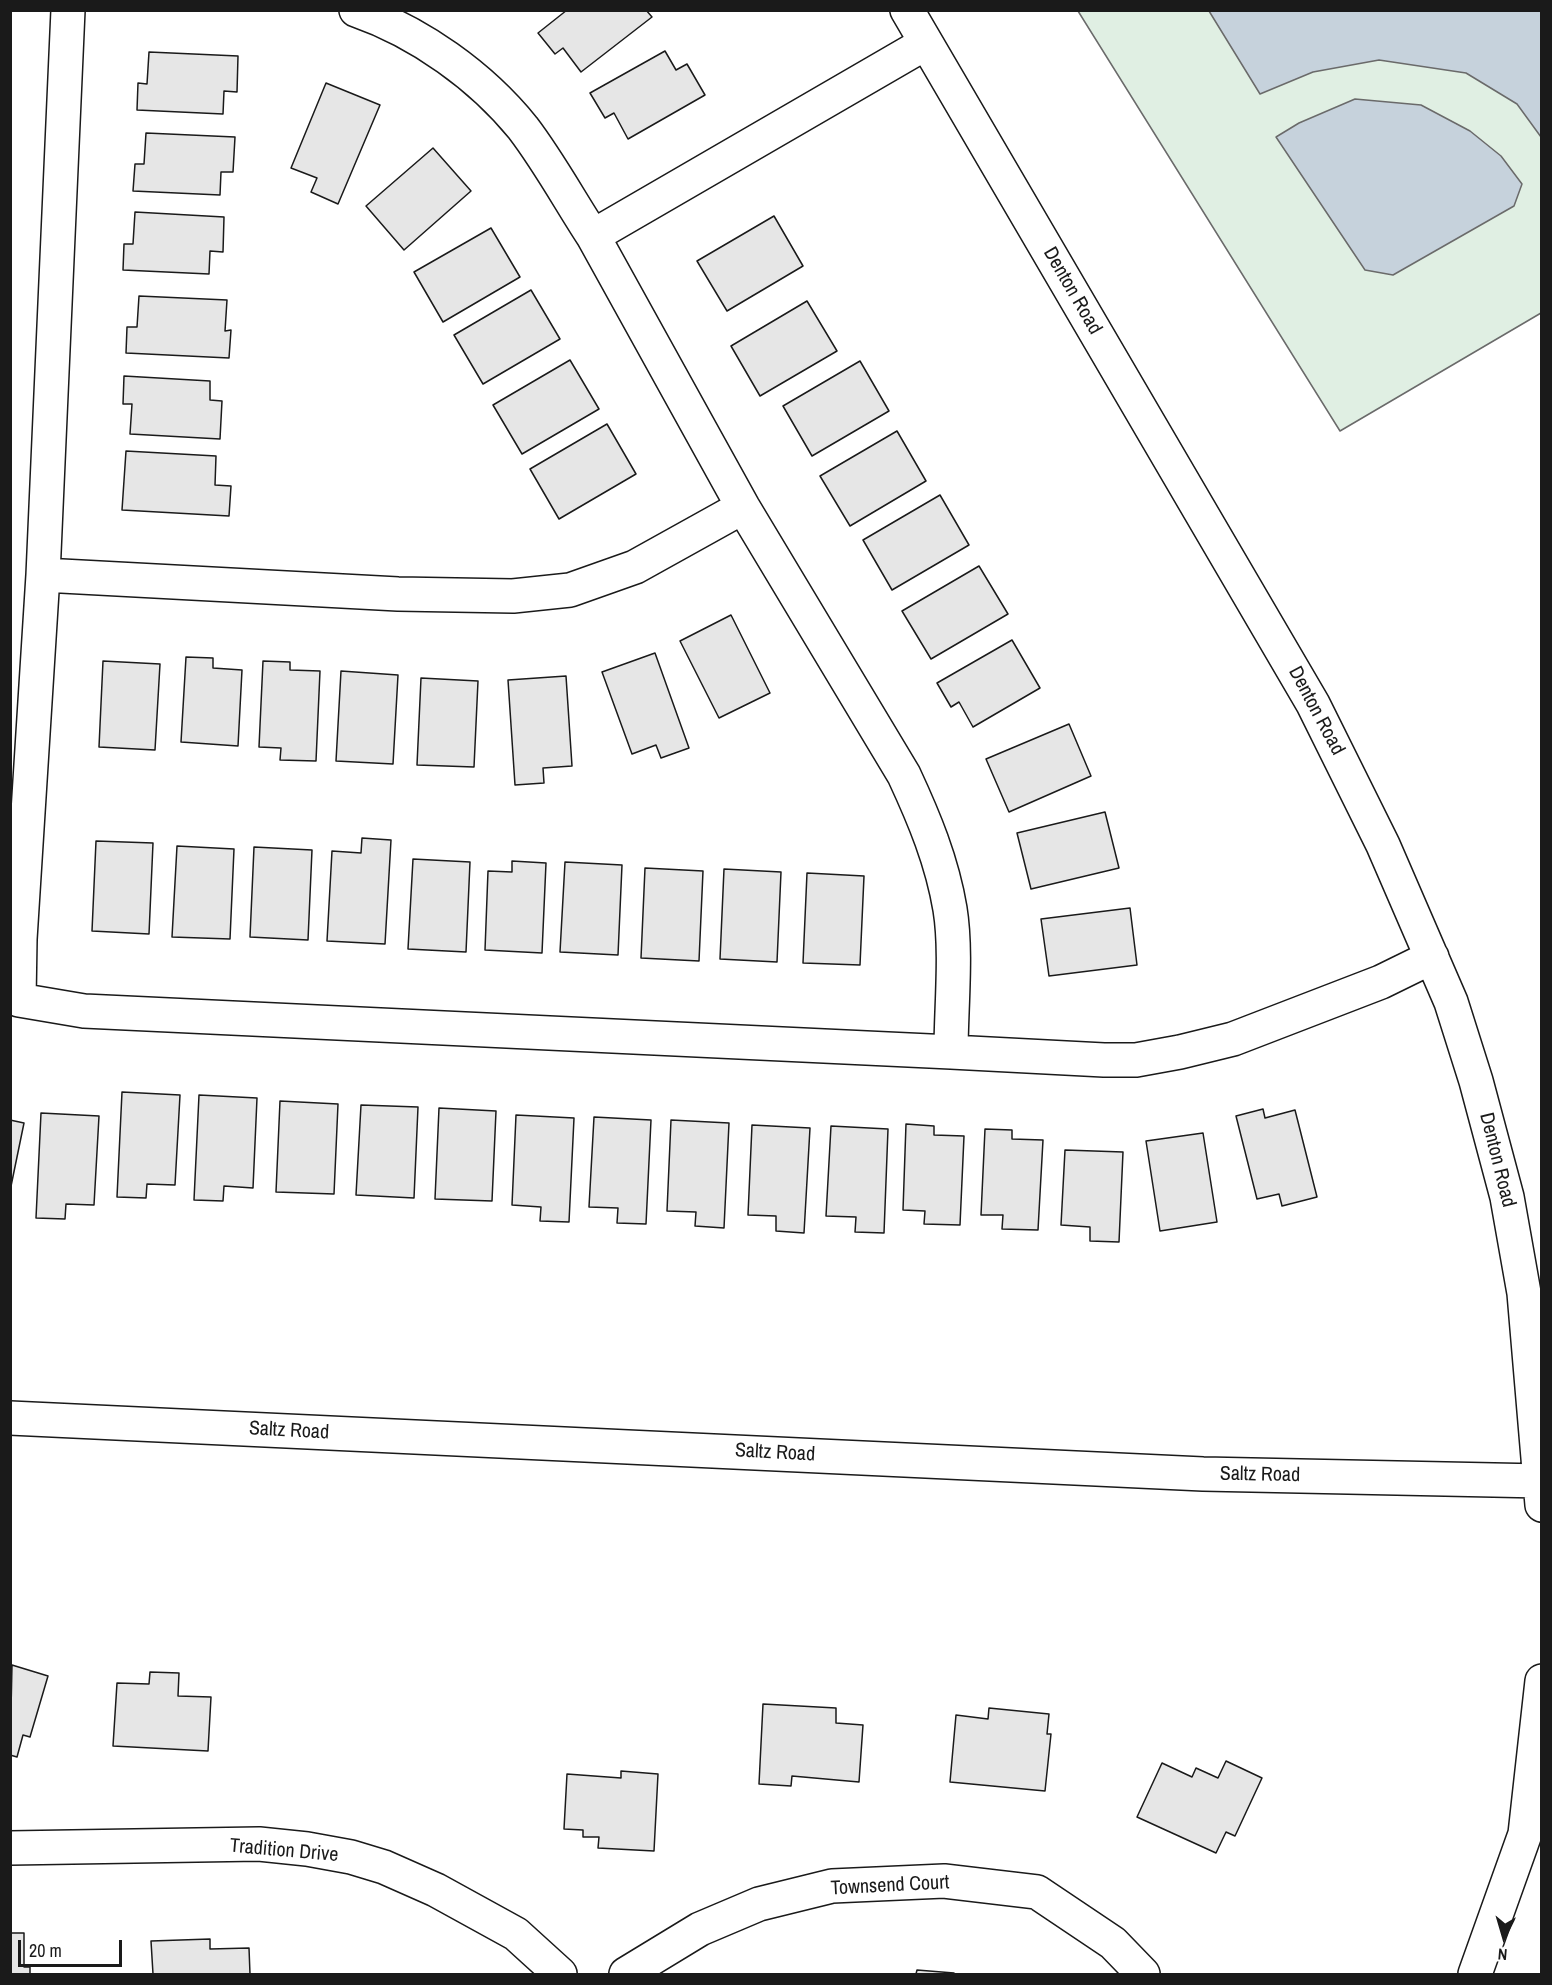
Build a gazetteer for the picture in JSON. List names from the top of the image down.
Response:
{
  "streets": {
    "street": [
      "Denton Road",
      "Saltz Road",
      "Tradition Drive",
      "Townsend Court"
    ]
  },
  "crossings": [
    ["Denton Road", "Saltz Road"]
  ],
  "scale_bar": "20 m",
  "north": "bottom"
}
